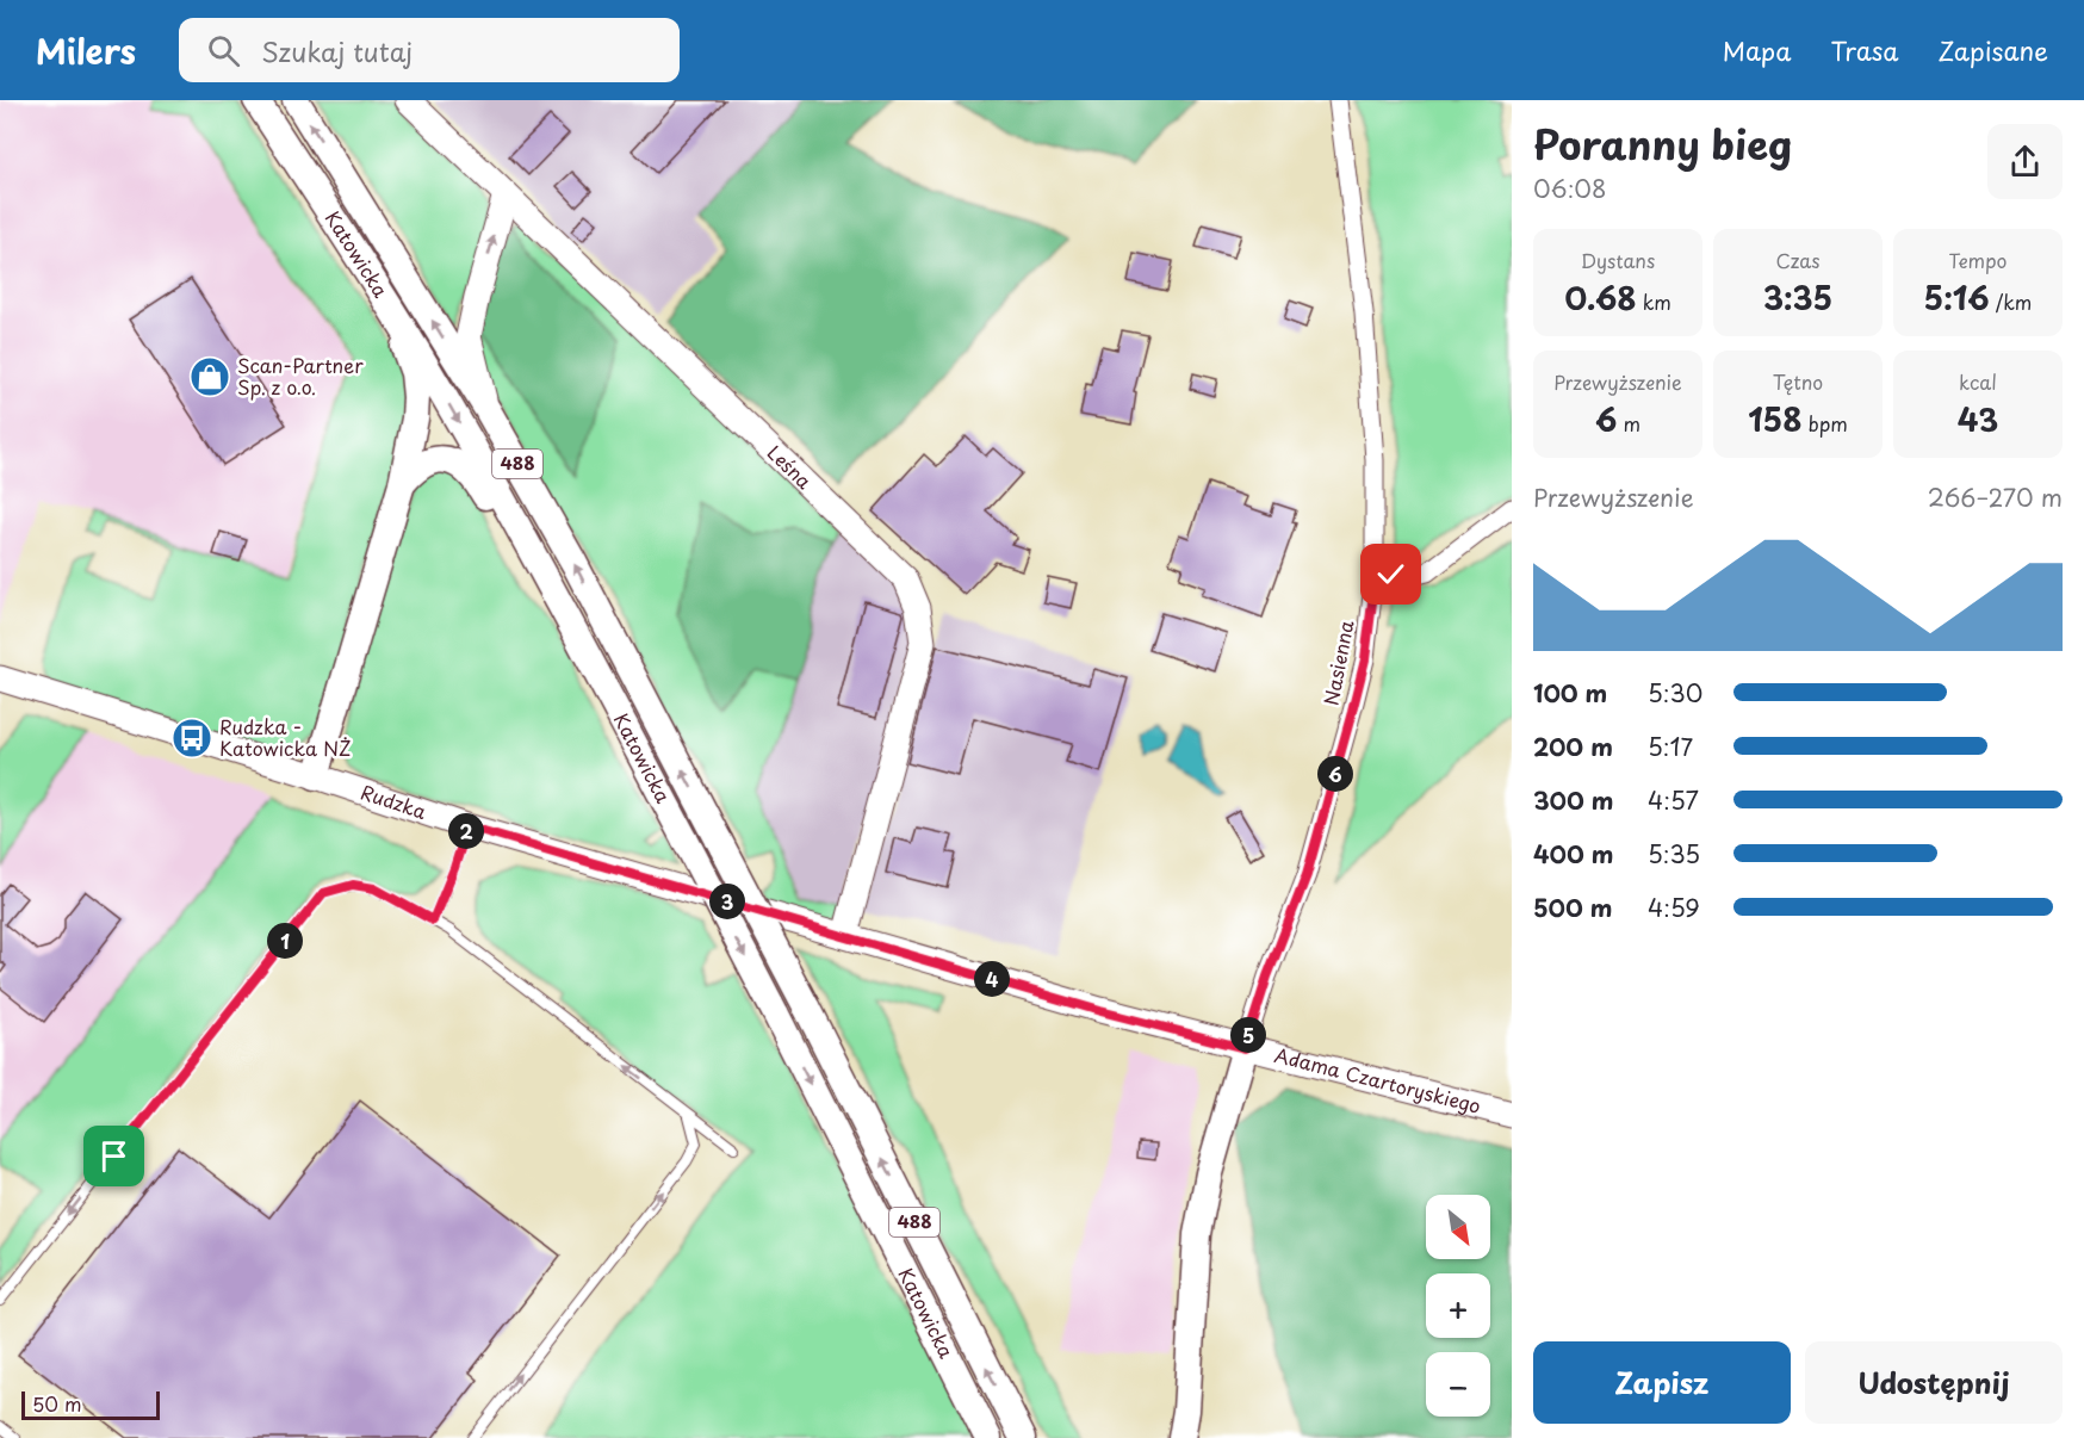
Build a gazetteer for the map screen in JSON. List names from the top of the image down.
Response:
{
  "streets": {
    "main road": ["Katowicka", "488"],
    "street": [
      "Leśna",
      "Nasienna",
      "Rudzka",
      "Adama Czartoryskiego"
    ]
  },
  "crossings": [
    ["Leśna", "Rudzka"],
    ["Nasienna", "Rudzka"],
    ["Nasienna", "Adama Czartoryskiego"],
    ["Rudzka", "Adama Czartoryskiego"]
  ],
  "places": {
    "shop": ["Scan-Partner Sp. z o.o."],
    "bus stop": ["Rudzka - Katowicka NŻ"]
  },
  "scale_bar": "50 m",
  "north": "bottom right",
  "page": {
    "header": "Milers",
    "search": "Szukaj tutaj",
    "nav": ["Mapa", "Trasa", "Zapisane"],
    "heading": ["Poranny bieg", "06:08"],
    "stats": [
      ["Dystans", "0.68 km"],
      ["Czas", "3:35"],
      ["Tempo", "5:16 /km"],
      ["Przewyższenie", "6 m"],
      ["Tętno", "158 bpm"],
      ["kcal", "43"]
    ],
    "chart": ["Przewyższenie", "266–270 m"],
    "list": [
      {
        "name": "100 m",
        "note": "5:30"
      },
      {
        "name": "200 m",
        "note": "5:17"
      },
      {
        "name": "300 m",
        "note": "4:57"
      },
      {
        "name": "400 m",
        "note": "5:35"
      },
      {
        "name": "500 m",
        "note": "4:59"
      }
    ],
    "pins": [
      "6",
      "2",
      "3",
      "1",
      "4",
      "5"
    ],
    "map_buttons": ["+", "−"],
    "buttons": ["Zapisz", "Udostępnij"],
    "scale": "50 m"
  }
}
